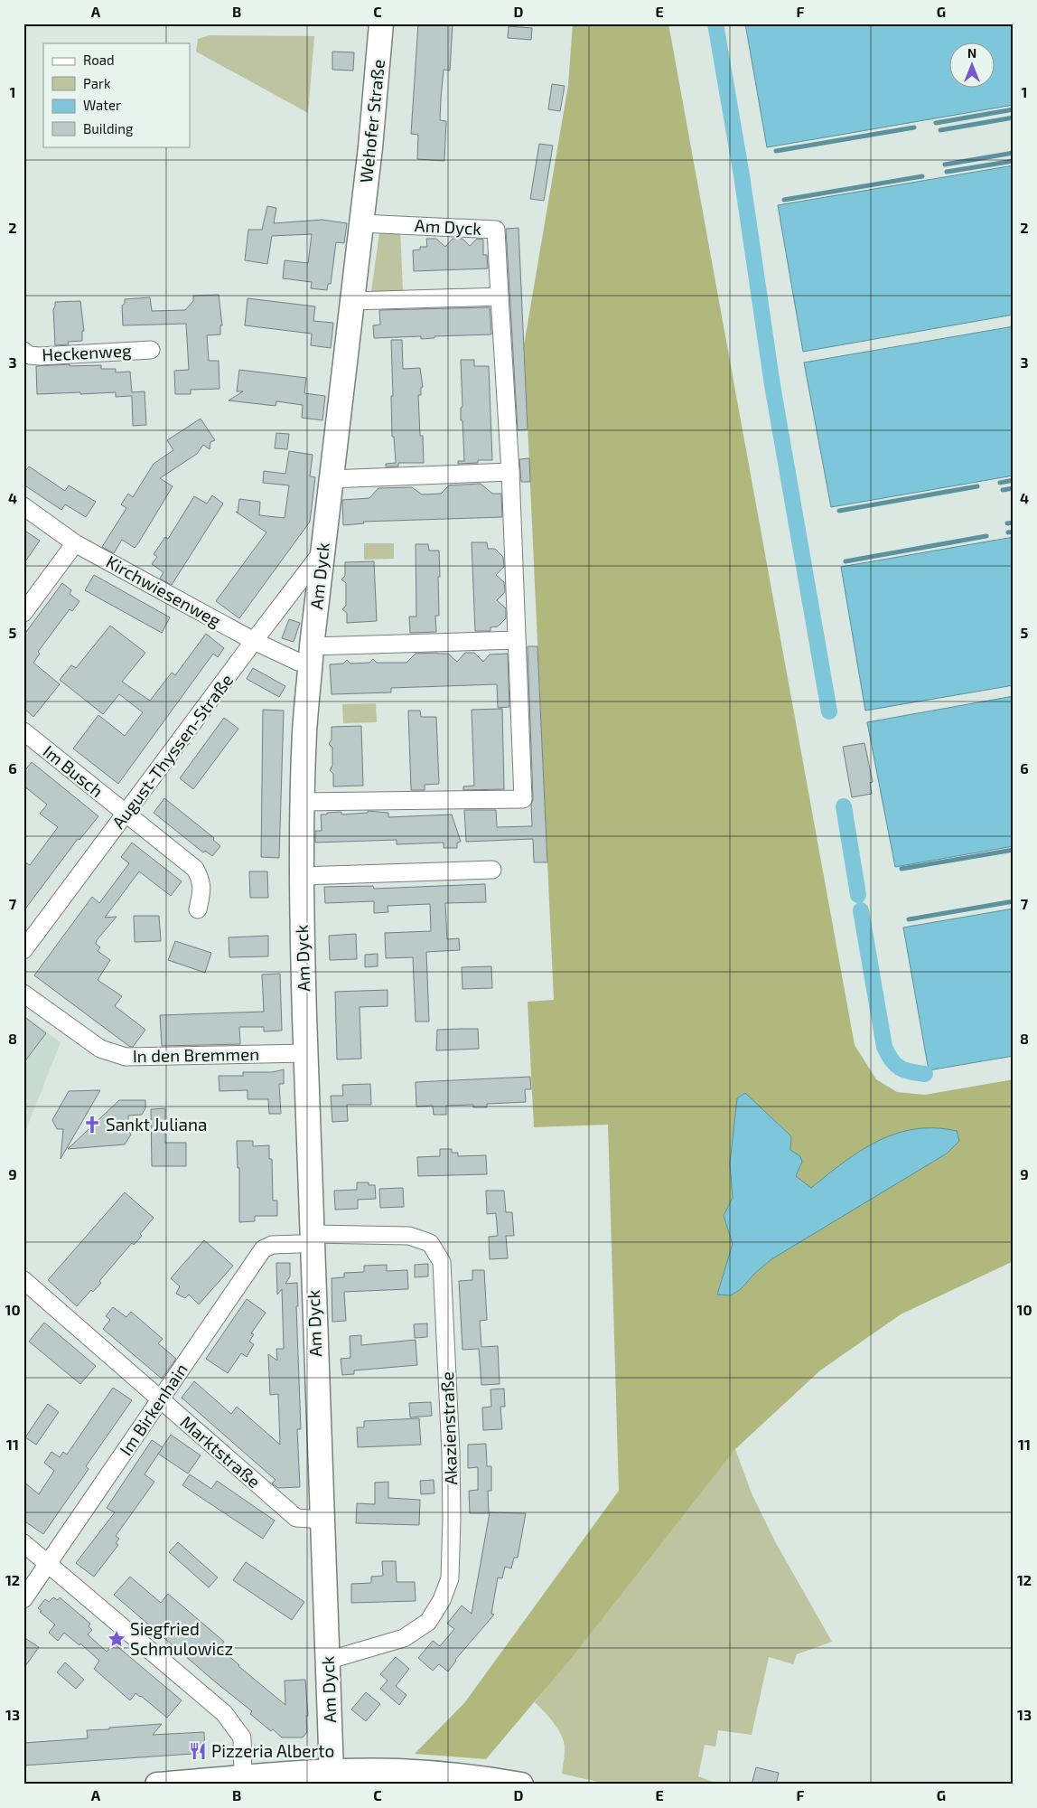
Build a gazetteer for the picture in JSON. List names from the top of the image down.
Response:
{
  "streets": {
    "main road": ["Wehofer Straße", "Am Dyck"],
    "street": [
      "Heckenweg",
      "Kirchwiesenweg",
      "August-Thyssen-Straße",
      "Im Busch",
      "In den Bremmen",
      "Im Birkenhain",
      "Akazienstraße",
      "Marktstraße"
    ]
  },
  "crossings": [
    ["Wehofer Straße", "Am Dyck"],
    ["Am Dyck", "Kirchwiesenweg"],
    ["Am Dyck", "August-Thyssen-Straße"],
    ["Am Dyck", "In den Bremmen"],
    ["Am Dyck", "Im Birkenhain"],
    ["Am Dyck", "Akazienstraße"],
    ["Am Dyck", "Marktstraße"],
    ["Kirchwiesenweg", "August-Thyssen-Straße"],
    ["August-Thyssen-Straße", "Im Busch"],
    ["Im Birkenhain", "Akazienstraße"],
    ["Im Birkenhain", "Marktstraße"]
  ],
  "places": {
    "church": ["Sankt Juliana"],
    "place": ["Siegfried Schmulowicz"],
    "restaurant": ["Pizzeria Alberto"]
  },
  "legend": [
    "Road",
    "Park",
    "Water",
    "Building"
  ],
  "north": "top",
  "grid": {
    "columns": [
      "A",
      "B",
      "C",
      "D",
      "E",
      "F",
      "G"
    ],
    "rows": [
      "1",
      "2",
      "3",
      "4",
      "5",
      "6",
      "7",
      "8",
      "9",
      "10",
      "11",
      "12",
      "13"
    ]
  }
}
